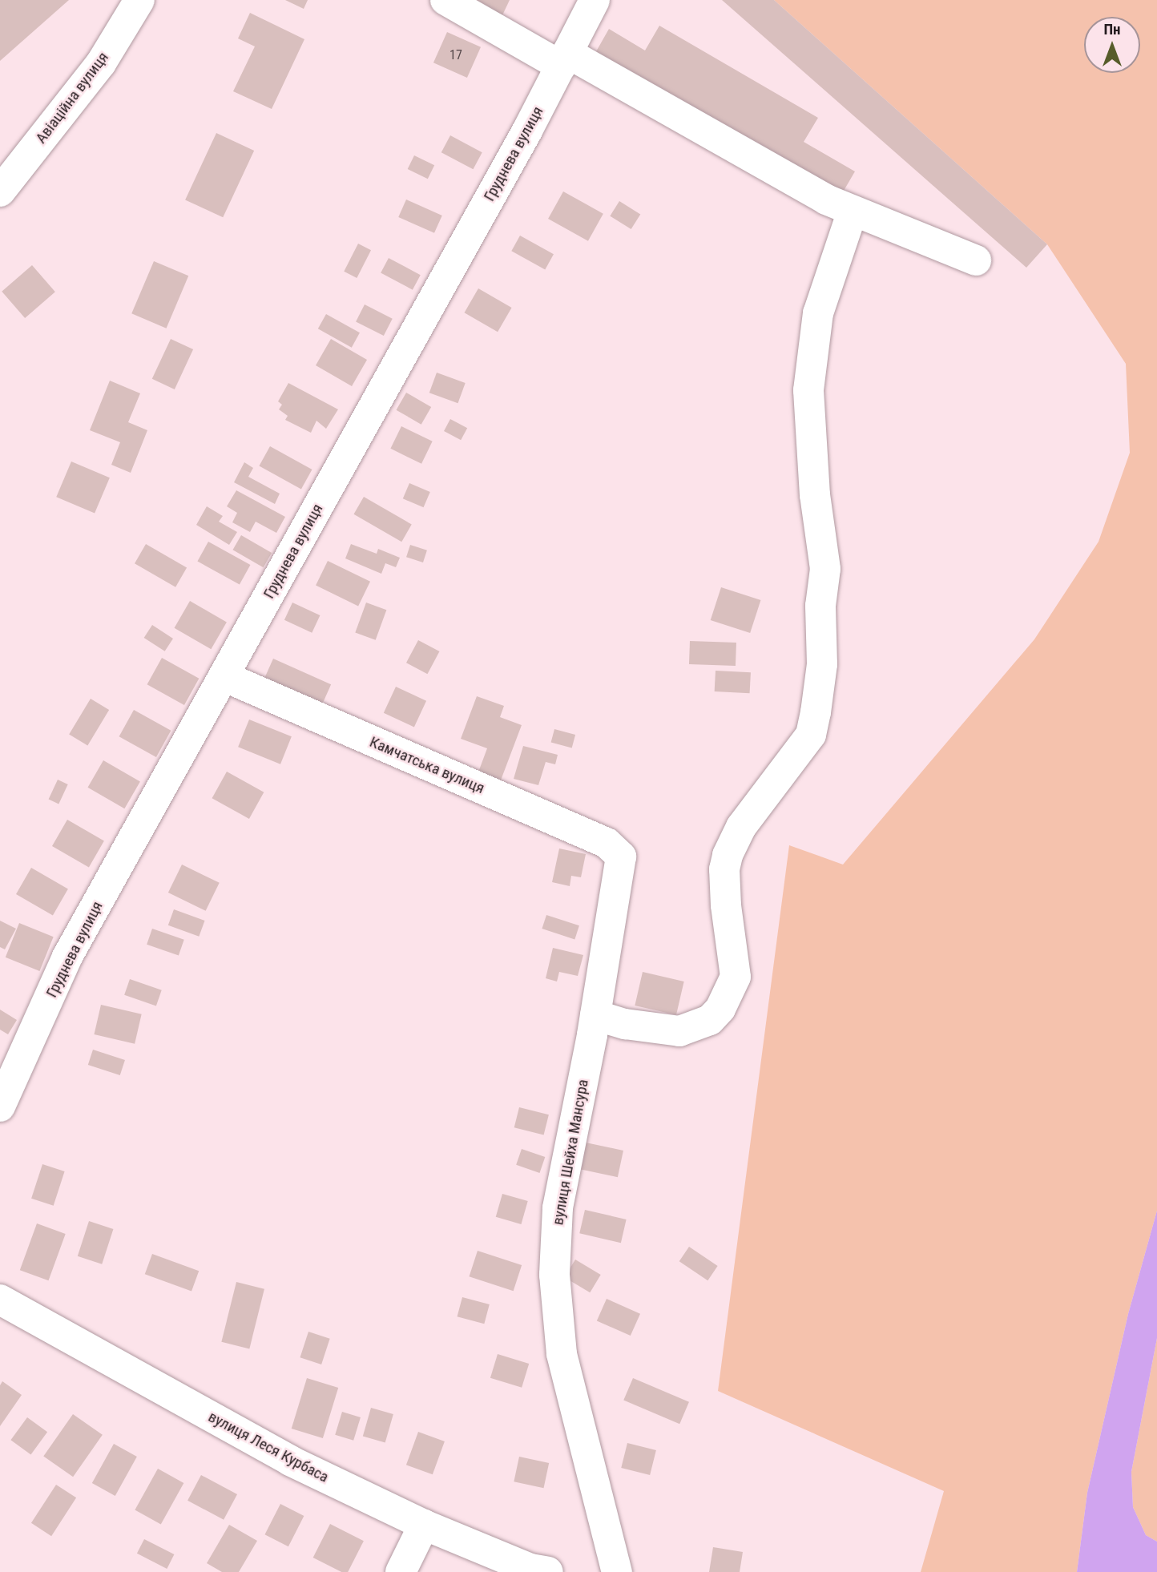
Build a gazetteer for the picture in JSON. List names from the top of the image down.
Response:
{
  "streets": {
    "street": [
      "Авіаційна вулиця",
      "Груднева вулиця",
      "Камчатська вулиця",
      "вулиця Шейха Мансура",
      "вулиця Леся Курбаса"
    ]
  },
  "crossings": [
    ["Груднева вулиця", "Камчатська вулиця"],
    ["Камчатська вулиця", "вулиця Шейха Мансура"]
  ],
  "house_numbers": ["17"],
  "north": "top"
}
